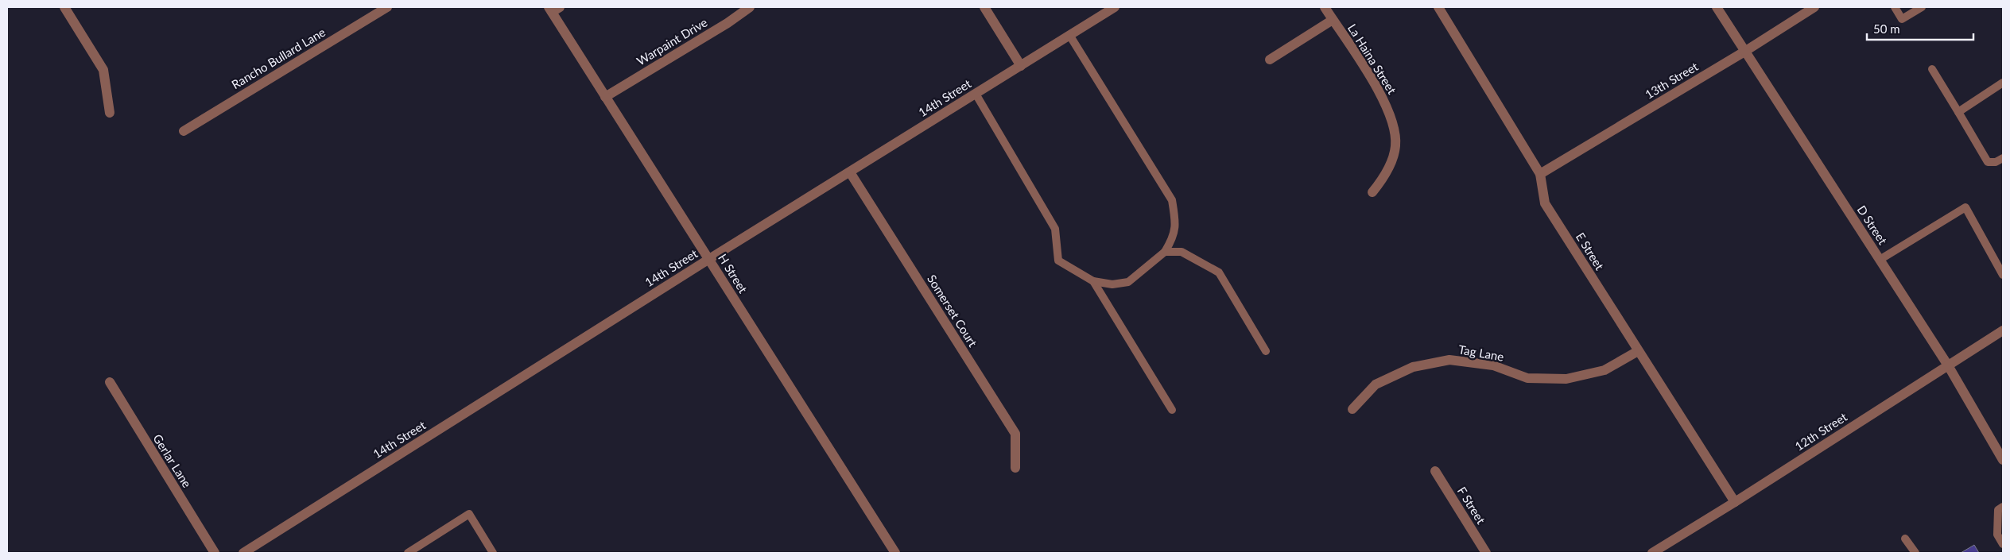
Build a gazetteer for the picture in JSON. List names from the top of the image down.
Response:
{
  "streets": {
    "street": [
      "Warpaint Drive",
      "Rancho Bullard Lane",
      "La Haina Street",
      "13th Street",
      "14th Street",
      "D Street",
      "E Street",
      "H Street",
      "Somerset Court",
      "Tag Lane",
      "12th Street",
      "Gerlar Lane",
      "F Street"
    ]
  },
  "crossings": [
    ["Warpaint Drive", "H Street"],
    ["13th Street", "D Street"],
    ["13th Street", "E Street"],
    ["14th Street", "H Street"],
    ["14th Street", "Somerset Court"],
    ["D Street", "12th Street"],
    ["E Street", "Tag Lane"],
    ["E Street", "12th Street"]
  ],
  "scale_bar": "50 m"
}
